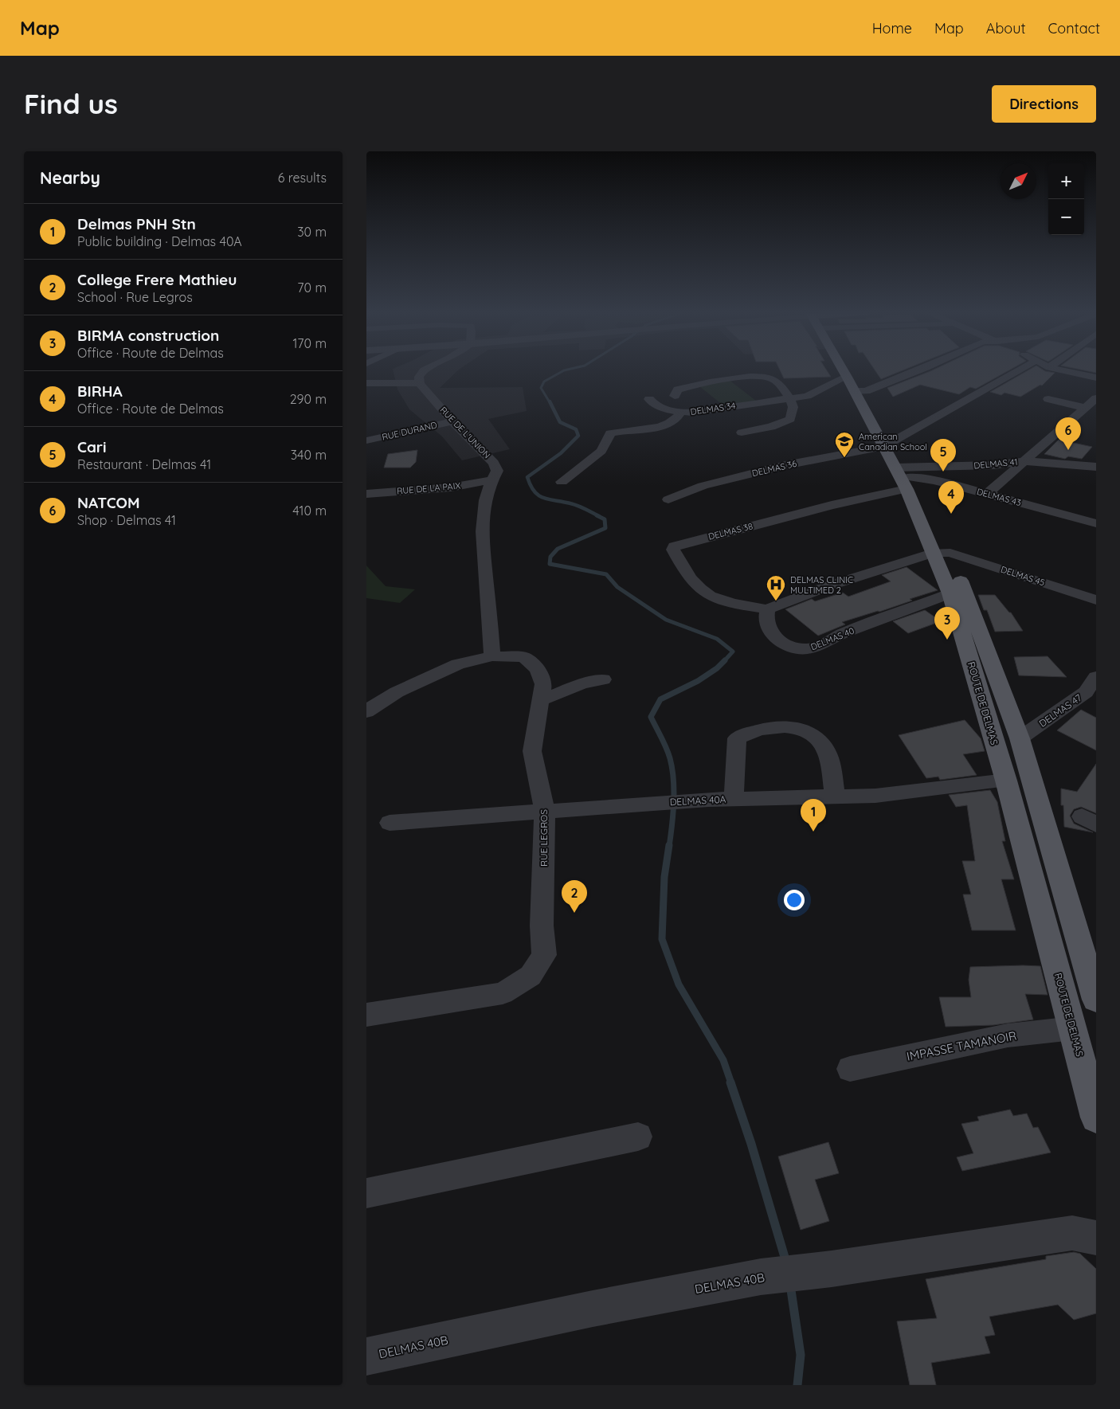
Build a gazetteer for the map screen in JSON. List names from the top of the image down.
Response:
{
  "streets": {
    "main road": ["ROUTE DE DELMAS"],
    "street": [
      "DELMAS 34",
      "RUE DURAND",
      "RUE DE L'UNION",
      "DELMAS 41",
      "DELMAS 36",
      "RUE DE LA PAIX",
      "DELMAS 43",
      "DELMAS 38",
      "DELMAS 45",
      "DELMAS 40",
      "DELMAS 47",
      "DELMAS 40A",
      "RUE LEGROS",
      "IMPASSE TAMANOIR",
      "DELMAS 40B"
    ]
  },
  "crossings": [
    ["DELMAS 34", "ROUTE DE DELMAS"],
    ["RUE DURAND", "RUE DE L'UNION"],
    ["RUE DE L'UNION", "RUE DE LA PAIX"],
    ["DELMAS 41", "DELMAS 43"],
    ["DELMAS 41", "DELMAS 38"],
    ["DELMAS 41", "ROUTE DE DELMAS"],
    ["DELMAS 36", "ROUTE DE DELMAS"],
    ["DELMAS 43", "DELMAS 38"],
    ["DELMAS 43", "ROUTE DE DELMAS"],
    ["DELMAS 38", "DELMAS 40"],
    ["DELMAS 38", "ROUTE DE DELMAS"],
    ["DELMAS 45", "ROUTE DE DELMAS"],
    ["DELMAS 40", "ROUTE DE DELMAS"],
    ["ROUTE DE DELMAS", "DELMAS 47"],
    ["ROUTE DE DELMAS", "DELMAS 40A"],
    ["ROUTE DE DELMAS", "IMPASSE TAMANOIR"],
    ["DELMAS 40A", "RUE LEGROS"]
  ],
  "places": {
    "school or university": ["American Canadian School"],
    "hospital": ["DELMAS CLINIC MULTIMED 2"]
  },
  "north": "top right",
  "page": {
    "header": "Map",
    "nav": [
      "Home",
      "Map",
      "About",
      "Contact"
    ],
    "buttons": "Directions",
    "title": "Find us",
    "heading": ["Nearby", "6 results"],
    "map_buttons": ["+", "−"],
    "list": [
      {
        "mark": "1",
        "name": "Delmas PNH Stn",
        "note": "Public building · Delmas 40A",
        "value": "30 m"
      },
      {
        "mark": "2",
        "name": "College Frere Mathieu",
        "note": "School · Rue Legros",
        "value": "70 m"
      },
      {
        "mark": "3",
        "name": "BIRMA construction",
        "note": "Office · Route de Delmas",
        "value": "170 m"
      },
      {
        "mark": "4",
        "name": "BIRHA",
        "note": "Office · Route de Delmas",
        "value": "290 m"
      },
      {
        "mark": "5",
        "name": "Cari",
        "note": "Restaurant · Delmas 41",
        "value": "340 m"
      },
      {
        "mark": "6",
        "name": "NATCOM",
        "note": "Shop · Delmas 41",
        "value": "410 m"
      }
    ],
    "pins": [
      "6",
      "5",
      "4",
      "3",
      "1",
      "2"
    ]
  }
}
